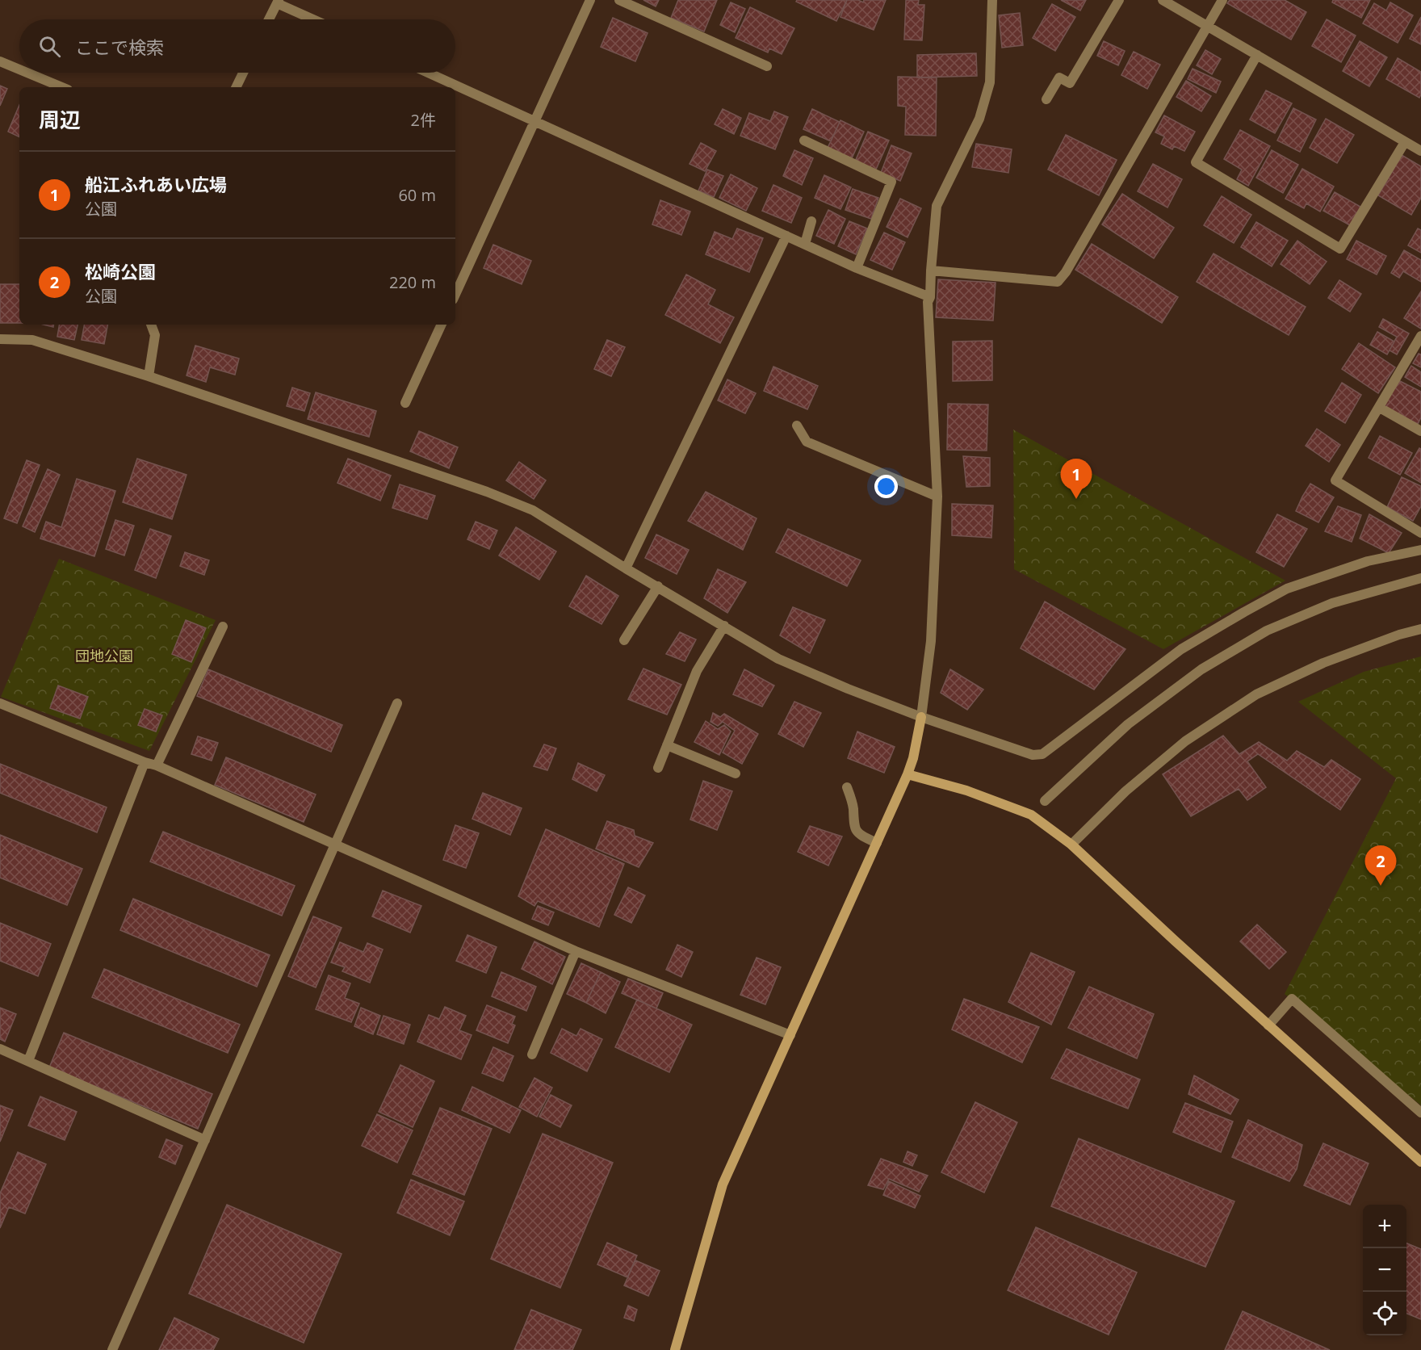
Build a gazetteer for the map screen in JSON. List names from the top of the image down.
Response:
{
  "parks": ["団地公園"],
  "page": {
    "search": "ここで検索",
    "heading": ["周辺", "2件"],
    "list": [
      {
        "mark": "1",
        "name": "船江ふれあい広場",
        "note": "公園",
        "value": "60 m"
      },
      {
        "mark": "2",
        "name": "松崎公園",
        "note": "公園",
        "value": "220 m"
      }
    ],
    "pins": ["1", "2"],
    "map_buttons": ["+", "−"]
  }
}
